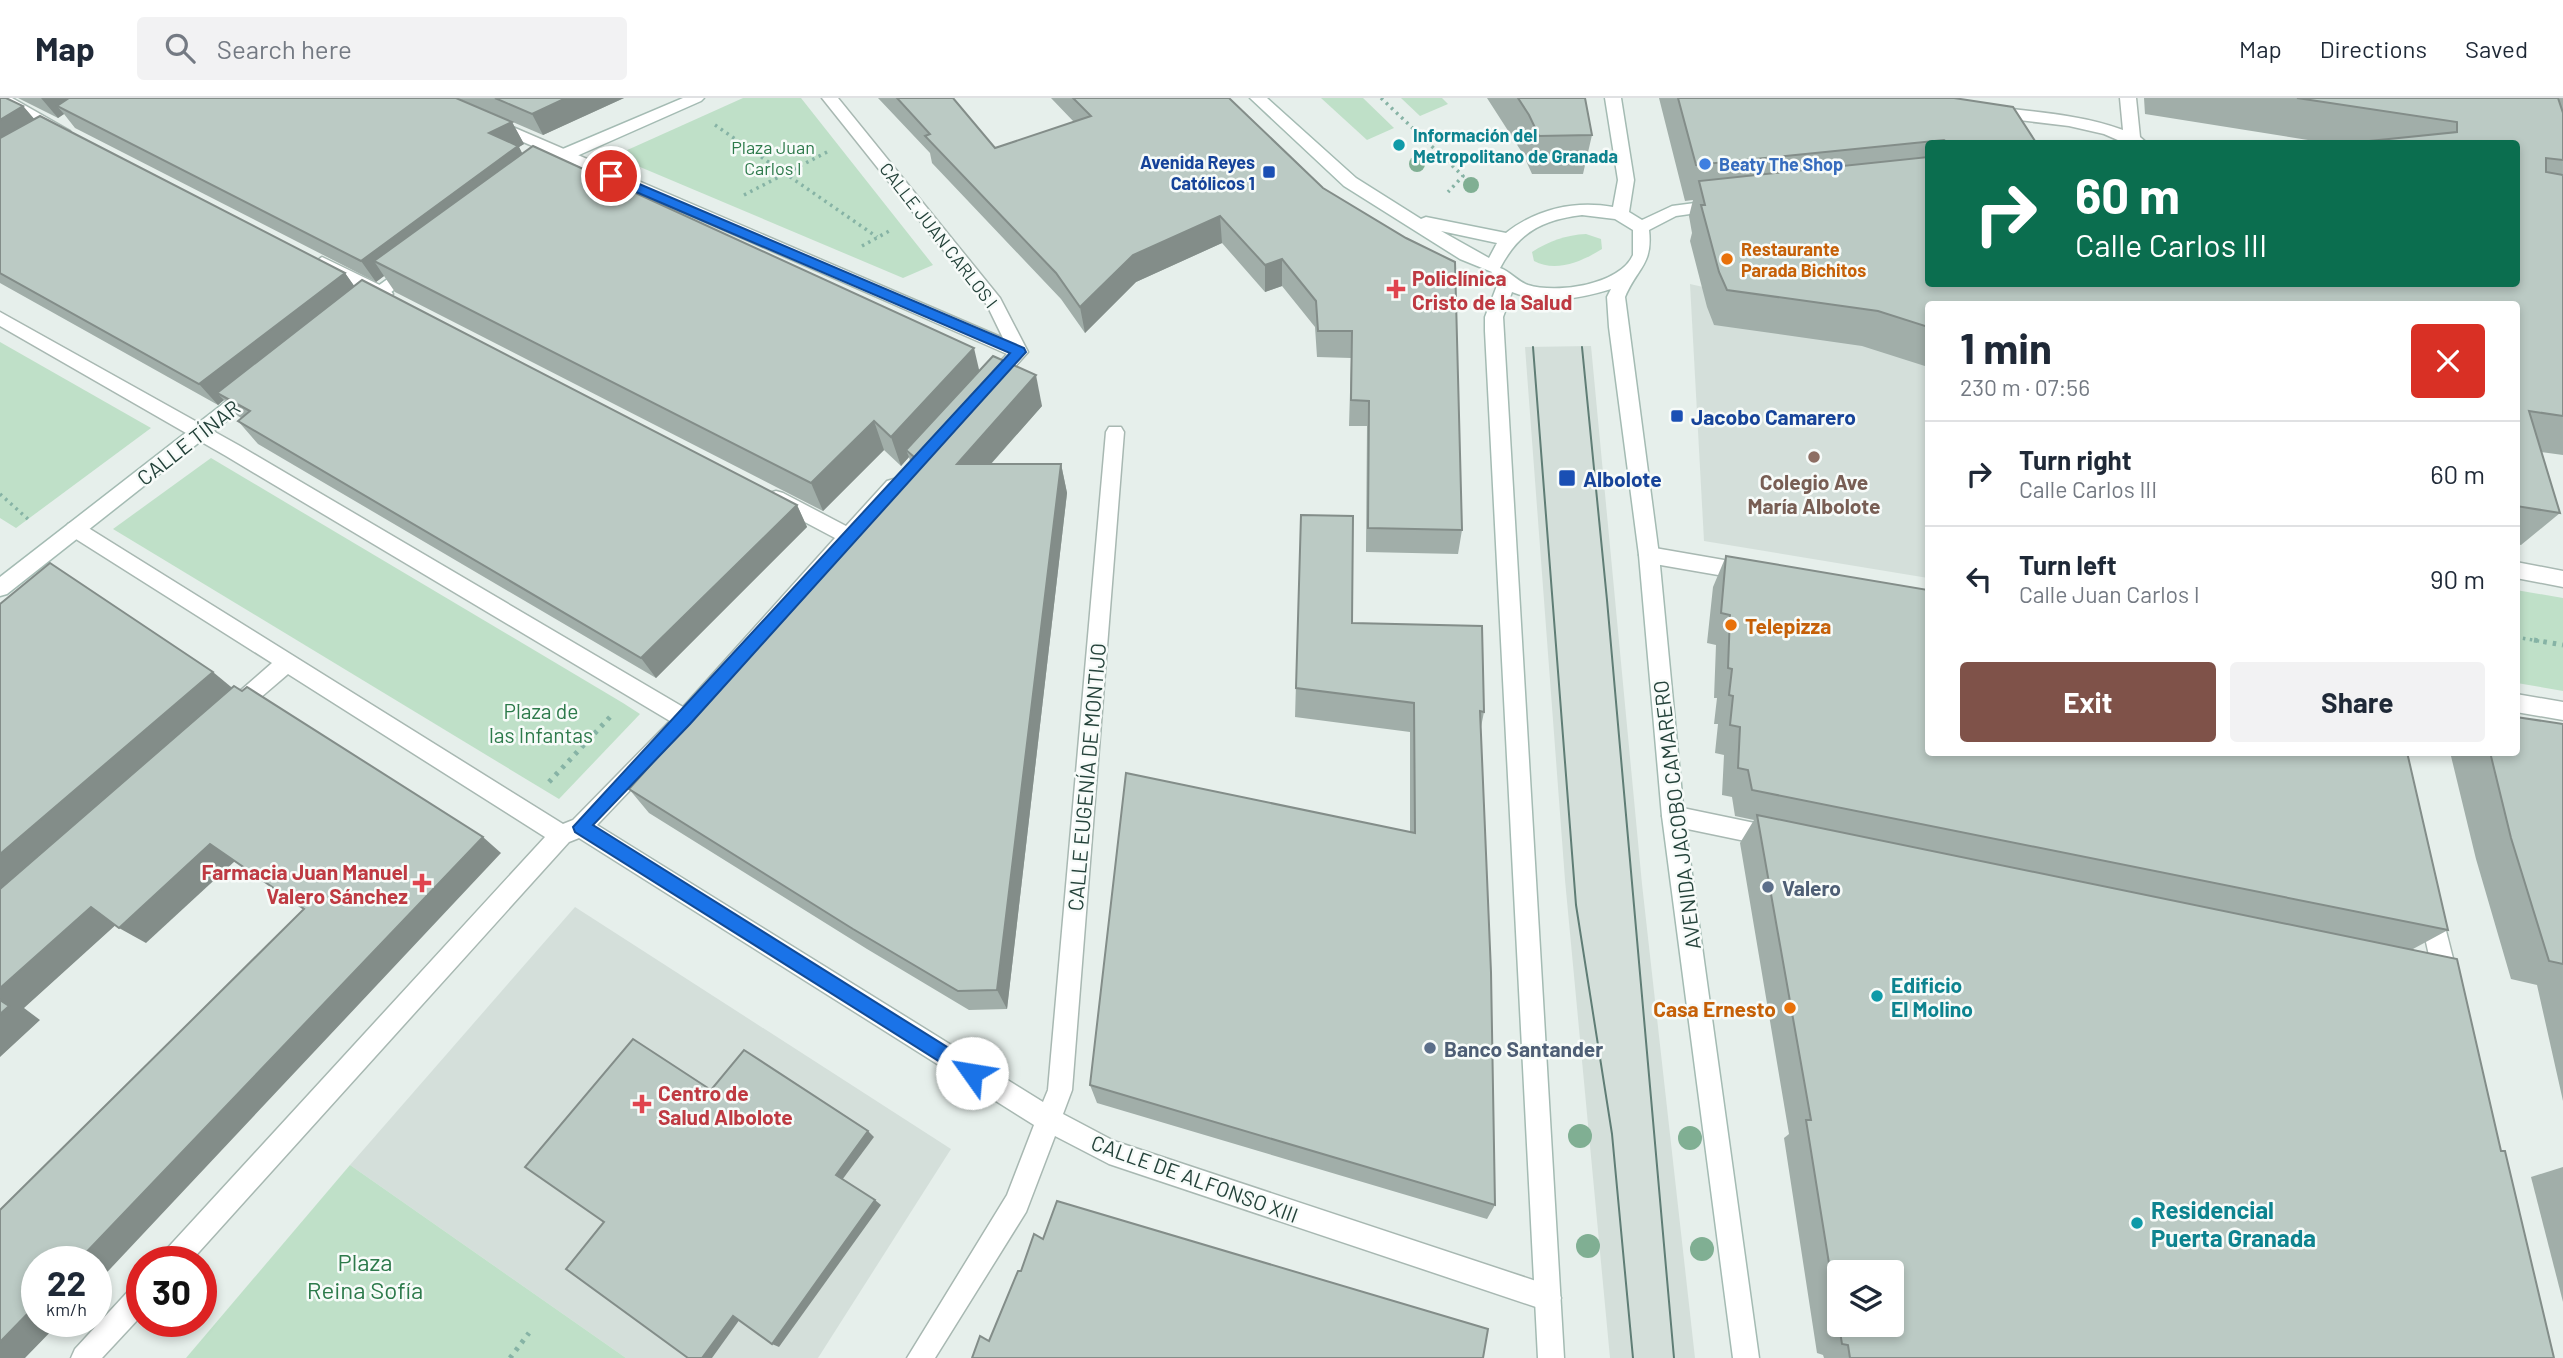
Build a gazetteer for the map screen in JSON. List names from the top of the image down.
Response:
{
  "streets": {
    "street": [
      "CALLE JUAN CARLOS I",
      "CALLE TÍNAR",
      "CALLE EUGENÍA DE MONTIJO",
      "AVENIDA JACOBO CAMARERO",
      "CALLE DE ALFONSO XIII"
    ]
  },
  "crossings": [
    ["CALLE EUGENÍA DE MONTIJO", "CALLE DE ALFONSO XIII"]
  ],
  "parks": ["Plaza Juan Carlos I", "Plaza de las Infantas", "Plaza Reina Sofía"],
  "places": {
    "other": [
      "Información del Metropolitano de Granada",
      "Beaty The Shop",
      "Restaurante Parada Bichitos",
      "Colegio Ave María Albolote",
      "Telepizza",
      "Valero",
      "Edificio El Molino",
      "Casa Ernesto",
      "Banco Santander",
      "Residencial Puerta Granada"
    ],
    "transit": ["Avenida Reyes Católicos 1", "Jacobo Camarero", "Albolote"],
    "health": ["Policlínica Cristo de la Salud", "Farmacia Juan Manuel Valero Sánchez", "Centro de Salud Albolote"]
  },
  "page": {
    "header": "Map",
    "search": "Search here",
    "nav": ["Map", "Directions", "Saved"],
    "turn": ["60 m", "Calle Carlos III"],
    "heading": ["1 min", "230 m · 07:56"],
    "list": [
      {
        "name": "Turn right",
        "note": "Calle Carlos III",
        "value": "60 m"
      },
      {
        "name": "Turn left",
        "note": "Calle Juan Carlos I",
        "value": "90 m"
      }
    ],
    "buttons": ["Exit", "Share"],
    "speed": "22 km/h",
    "limit": "30"
  }
}
